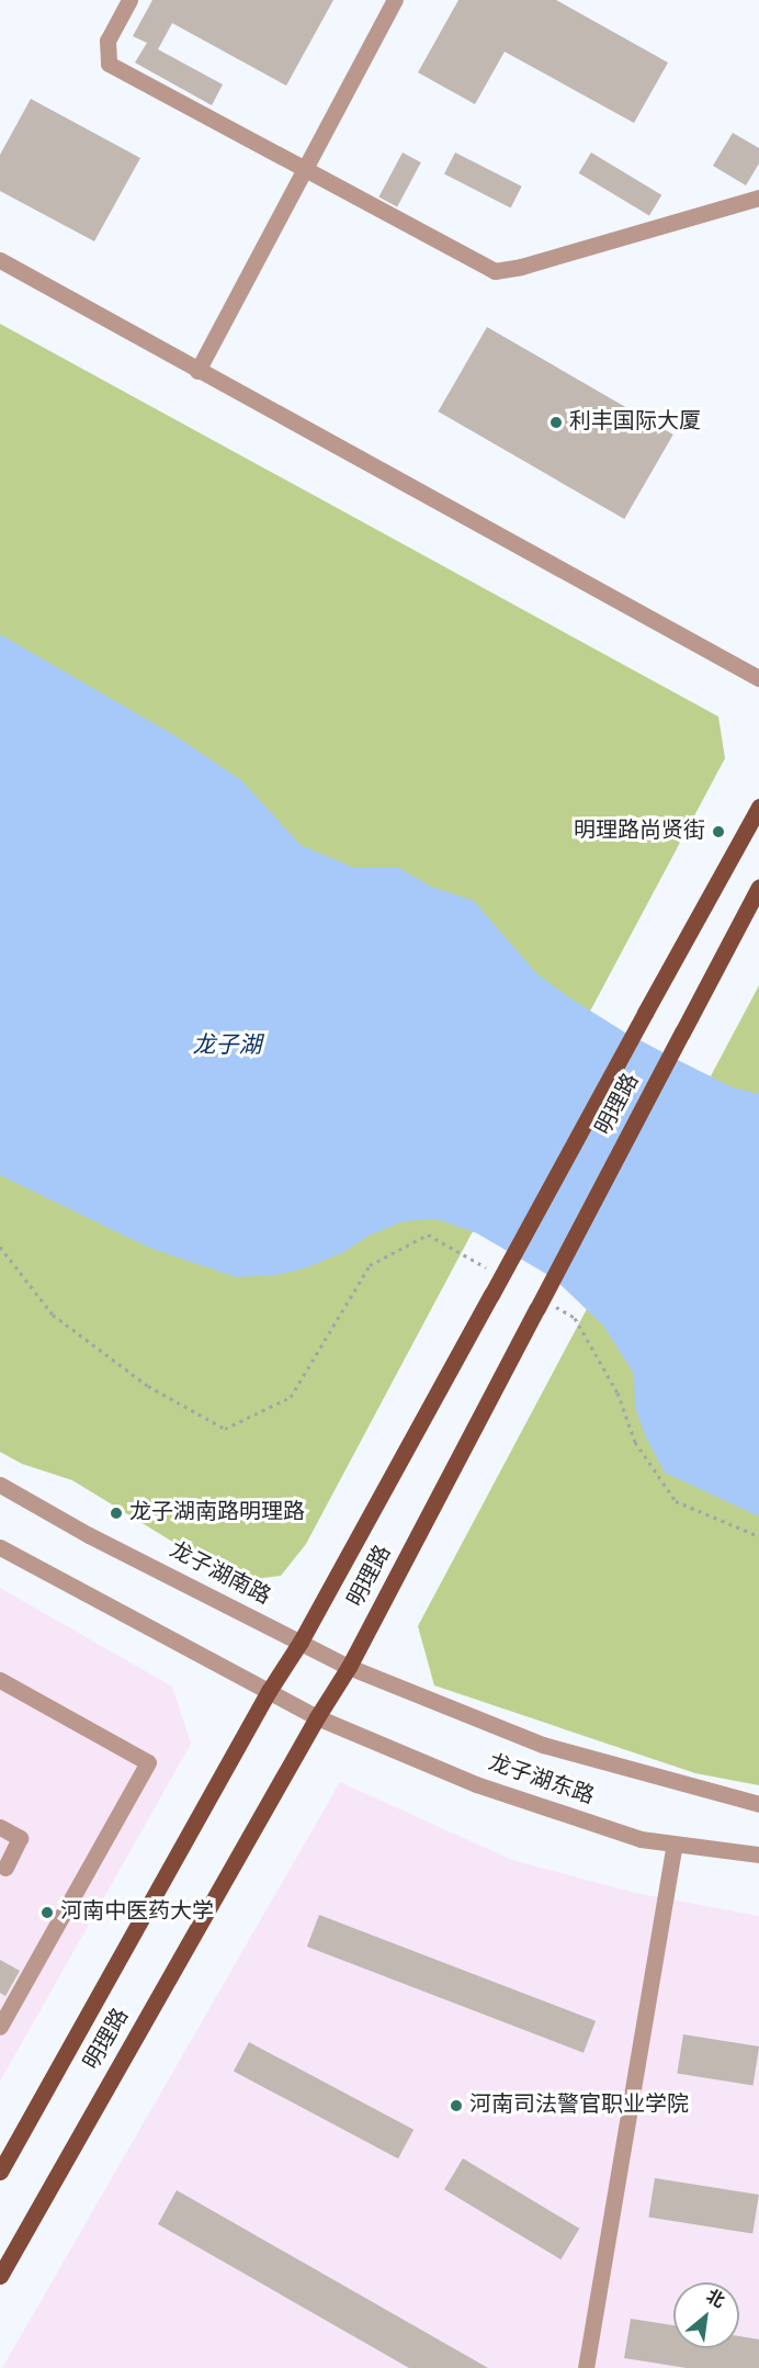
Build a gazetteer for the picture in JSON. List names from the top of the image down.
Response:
{
  "streets": {
    "main road": ["明理路"],
    "street": ["龙子湖南路", "龙子湖东路"]
  },
  "crossings": [
    ["明理路", "龙子湖南路"],
    ["明理路", "龙子湖东路"],
    ["龙子湖南路", "龙子湖东路"]
  ],
  "water": ["龙子湖"],
  "places": [
    "利丰国际大厦",
    "明理路尚贤街",
    "龙子湖南路明理路",
    "河南中医药大学",
    "河南司法警官职业学院"
  ],
  "north": "top right"
}
